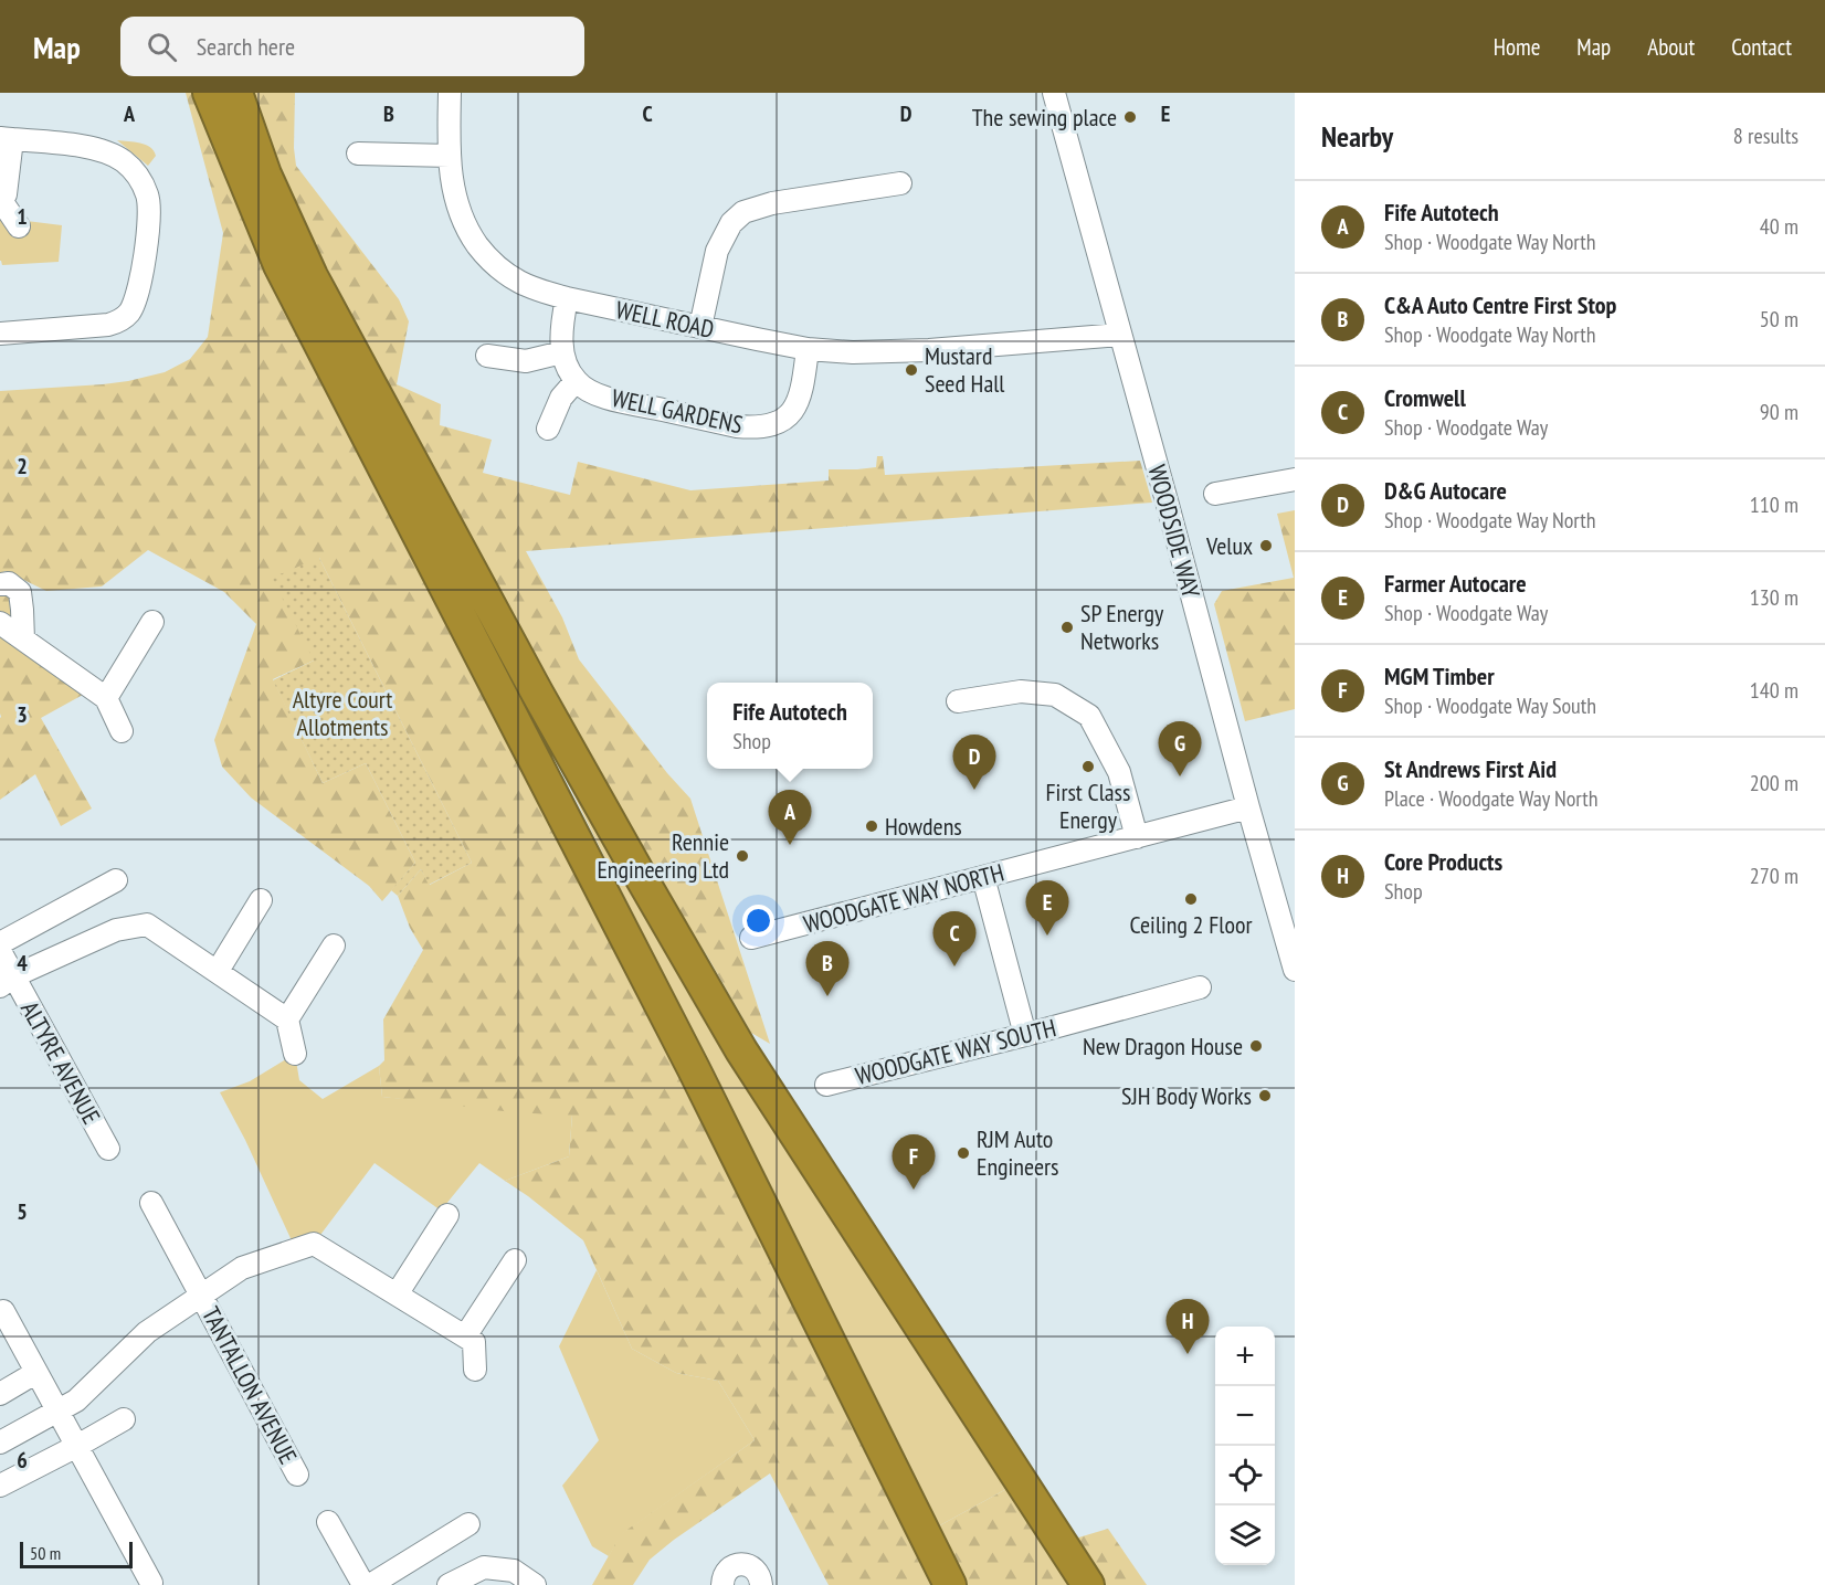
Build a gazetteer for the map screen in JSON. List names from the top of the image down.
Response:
{
  "streets": {
    "street": [
      "WELL ROAD",
      "WELL GARDENS",
      "WOODSIDE WAY",
      "WOODGATE WAY NORTH",
      "WOODGATE WAY SOUTH",
      "ALTYRE AVENUE",
      "TANTALLON AVENUE"
    ]
  },
  "crossings": [
    ["WELL ROAD", "WELL GARDENS"],
    ["WELL ROAD", "WOODSIDE WAY"],
    ["WOODSIDE WAY", "WOODGATE WAY NORTH"]
  ],
  "parks": ["Altyre Court Allotments"],
  "places": [
    "The sewing place",
    "Mustard Seed Hall",
    "Velux",
    "SP Energy Networks",
    "First Class Energy",
    "Howdens",
    "Rennie Engineering Ltd",
    "Ceiling 2 Floor",
    "New Dragon House",
    "SJH Body Works",
    "RJM Auto Engineers"
  ],
  "scale_bar": "50 m",
  "page": {
    "header": "Map",
    "search": "Search here",
    "nav": [
      "Home",
      "Map",
      "About",
      "Contact"
    ],
    "heading": ["Nearby", "8 results"],
    "list": [
      {
        "mark": "A",
        "name": "Fife Autotech",
        "note": "Shop · Woodgate Way North",
        "value": "40 m"
      },
      {
        "mark": "B",
        "name": "C&A Auto Centre First Stop",
        "note": "Shop · Woodgate Way North",
        "value": "50 m"
      },
      {
        "mark": "C",
        "name": "Cromwell",
        "note": "Shop · Woodgate Way",
        "value": "90 m"
      },
      {
        "mark": "D",
        "name": "D&G Autocare",
        "note": "Shop · Woodgate Way North",
        "value": "110 m"
      },
      {
        "mark": "E",
        "name": "Farmer Autocare",
        "note": "Shop · Woodgate Way",
        "value": "130 m"
      },
      {
        "mark": "F",
        "name": "MGM Timber",
        "note": "Shop · Woodgate Way South",
        "value": "140 m"
      },
      {
        "mark": "G",
        "name": "St Andrews First Aid",
        "note": "Place · Woodgate Way North",
        "value": "200 m"
      },
      {
        "mark": "H",
        "name": "Core Products",
        "note": "Shop",
        "value": "270 m"
      }
    ],
    "popup": ["Fife Autotech", "Shop"],
    "pins": [
      "G",
      "D",
      "A",
      "E",
      "C",
      "B",
      "F",
      "H"
    ],
    "map_buttons": ["+", "−"],
    "scale": "50 m"
  },
  "grid": {
    "columns": [
      "A",
      "B",
      "C",
      "D",
      "E"
    ],
    "rows": [
      "1",
      "2",
      "3",
      "4",
      "5",
      "6"
    ]
  }
}
